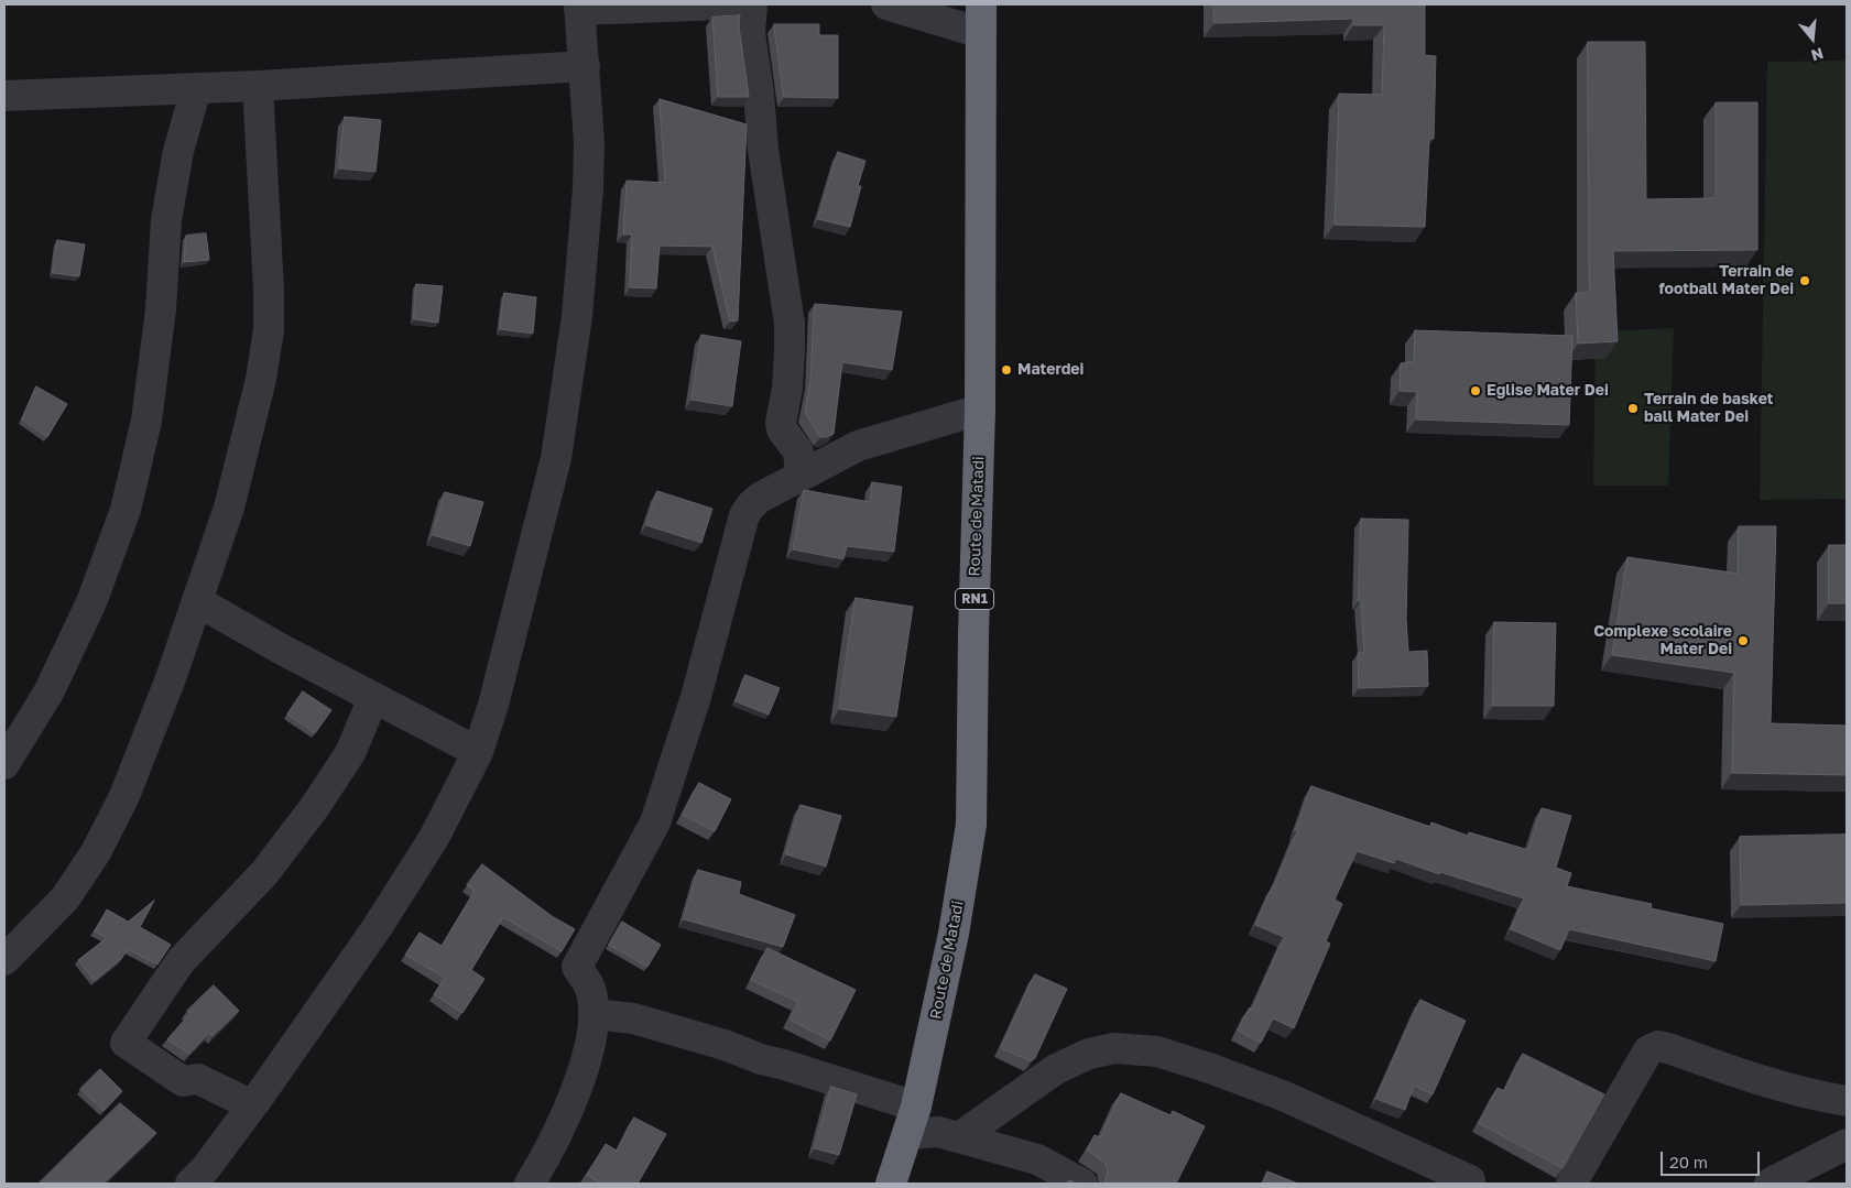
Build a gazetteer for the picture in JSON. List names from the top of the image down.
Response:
{
  "streets": {
    "highway": ["Route de Matadi", "RN1"]
  },
  "places": [
    "Terrain de football Mater Dei",
    "Materdei",
    "Eglise Mater Dei",
    "Terrain de basket ball Mater Dei",
    "Complexe scolaire Mater Dei"
  ],
  "scale_bar": "20 m",
  "north": "bottom"
}
